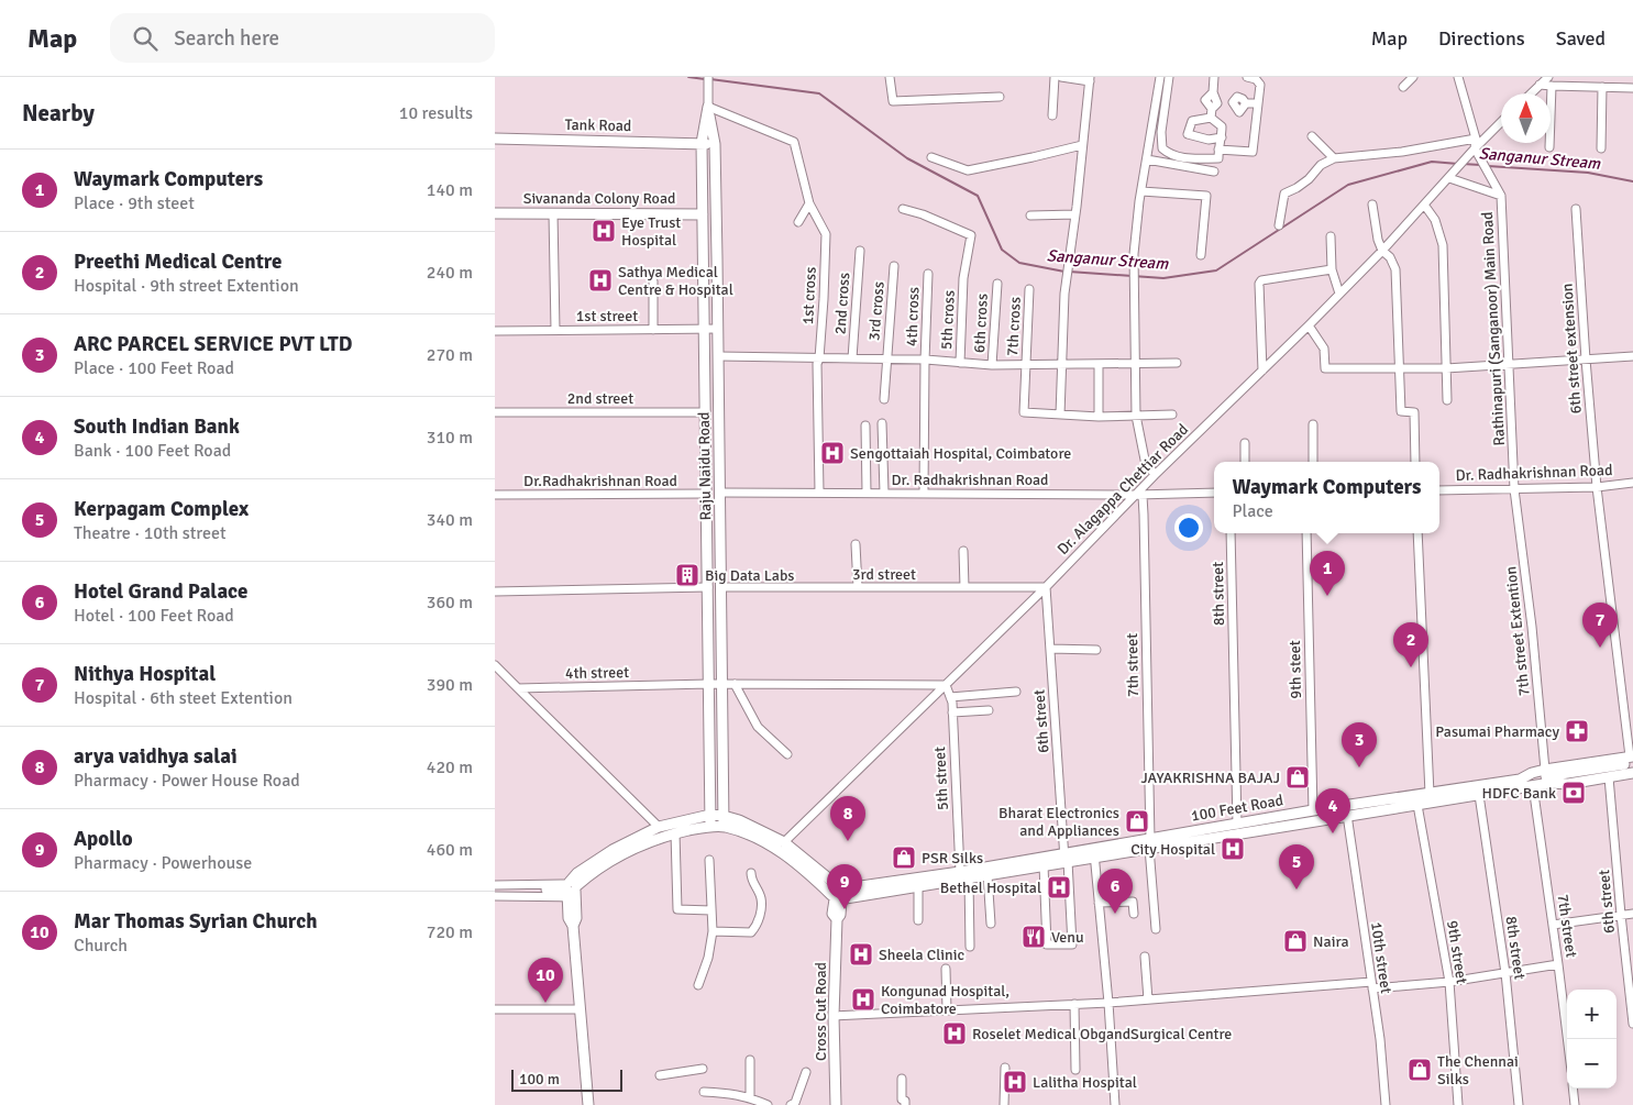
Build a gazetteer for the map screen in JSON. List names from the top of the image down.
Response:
{
  "streets": {
    "main road": [
      "Tank Road",
      "Sivananda Colony Road",
      "Raju Naidu Road",
      "100 Feet Road",
      "Cross Cut Road"
    ],
    "street": [
      "1st cross",
      "2nd cross",
      "3rd cross",
      "1st street",
      "4th cross",
      "5th cross",
      "6th cross",
      "7th cross",
      "Rathinapuri (Sanganoor) Main Road",
      "6th street extension",
      "2nd street",
      "Dr. Radhakrishnan Road",
      "Dr.Radhakrishnan Road",
      "Dr. Alagappa Chettiar Road",
      "3rd street",
      "8th street",
      "7th street Extention",
      "7th street",
      "9th steet",
      "4th street",
      "6th street",
      "5th street",
      "9th street",
      "10th street"
    ]
  },
  "crossings": [
    ["Tank Road", "Raju Naidu Road"],
    ["Sivananda Colony Road", "Raju Naidu Road"],
    ["1st cross", "Dr. Radhakrishnan Road"],
    ["1st street", "Raju Naidu Road"],
    ["4th cross", "Dr. Radhakrishnan Road"],
    ["Rathinapuri (Sanganoor) Main Road", "Dr. Radhakrishnan Road"],
    ["Rathinapuri (Sanganoor) Main Road", "Dr. Alagappa Chettiar Road"],
    ["Rathinapuri (Sanganoor) Main Road", "7th street Extention"],
    ["6th street extension", "Dr. Radhakrishnan Road"],
    ["6th street extension", "100 Feet Road"],
    ["2nd street", "Raju Naidu Road"],
    ["Raju Naidu Road", "Dr. Radhakrishnan Road"],
    ["Raju Naidu Road", "Dr.Radhakrishnan Road"],
    ["Raju Naidu Road", "3rd street"],
    ["Raju Naidu Road", "4th street"],
    ["Dr. Radhakrishnan Road", "Dr. Alagappa Chettiar Road"],
    ["Dr. Radhakrishnan Road", "7th street Extention"],
    ["Dr. Radhakrishnan Road", "7th street"],
    ["Dr. Alagappa Chettiar Road", "3rd street"],
    ["Dr. Alagappa Chettiar Road", "7th street"],
    ["Dr. Alagappa Chettiar Road", "6th street"],
    ["Dr. Alagappa Chettiar Road", "5th street"],
    ["3rd street", "6th street"],
    ["8th street", "100 Feet Road"],
    ["7th street Extention", "100 Feet Road"],
    ["7th street", "100 Feet Road"],
    ["9th steet", "100 Feet Road"],
    ["6th street", "100 Feet Road"],
    ["5th street", "100 Feet Road"],
    ["100 Feet Road", "9th street"],
    ["100 Feet Road", "10th street"],
    ["100 Feet Road", "Cross Cut Road"]
  ],
  "water": ["Sanganur Stream"],
  "places": {
    "hospital": [
      "Eye Trust Hospital",
      "Sathya Medical Centre & Hospital",
      "Sengottaiah Hospital, Coimbatore",
      "City Hospital",
      "Bethel Hospital",
      "Sheela Clinic",
      "Kongunad Hospital, Coimbatore",
      "Roselet Medical ObgandSurgical Centre",
      "Lalitha Hospital"
    ],
    "building": ["Big Data Labs"],
    "pharmacy": ["Pasumai Pharmacy"],
    "shop": [
      "JAYAKRISHNA BAJAJ",
      "Bharat Electronics and Appliances",
      "PSR Silks",
      "Naira",
      "The Chennai Silks"
    ],
    "bank": ["HDFC Bank"],
    "restaurant": ["Venu"]
  },
  "scale_bar": "100 m",
  "north": "top",
  "page": {
    "header": "Map",
    "search": "Search here",
    "nav": ["Map", "Directions", "Saved"],
    "heading": ["Nearby", "10 results"],
    "list": [
      {
        "mark": "1",
        "name": "Waymark Computers",
        "note": "Place · 9th steet",
        "value": "140 m"
      },
      {
        "mark": "2",
        "name": "Preethi Medical Centre",
        "note": "Hospital · 9th street Extention",
        "value": "240 m"
      },
      {
        "mark": "3",
        "name": "ARC PARCEL SERVICE PVT LTD",
        "note": "Place · 100 Feet Road",
        "value": "270 m"
      },
      {
        "mark": "4",
        "name": "South Indian Bank",
        "note": "Bank · 100 Feet Road",
        "value": "310 m"
      },
      {
        "mark": "5",
        "name": "Kerpagam Complex",
        "note": "Theatre · 10th street",
        "value": "340 m"
      },
      {
        "mark": "6",
        "name": "Hotel Grand Palace",
        "note": "Hotel · 100 Feet Road",
        "value": "360 m"
      },
      {
        "mark": "7",
        "name": "Nithya Hospital",
        "note": "Hospital · 6th steet Extention",
        "value": "390 m"
      },
      {
        "mark": "8",
        "name": "arya vaidhya salai",
        "note": "Pharmacy · Power House Road",
        "value": "420 m"
      },
      {
        "mark": "9",
        "name": "Apollo",
        "note": "Pharmacy · Powerhouse",
        "value": "460 m"
      },
      {
        "mark": "10",
        "name": "Mar Thomas Syrian Church",
        "note": "Church",
        "value": "720 m"
      }
    ],
    "popup": ["Waymark Computers", "Place"],
    "pins": [
      "1",
      "7",
      "2",
      "3",
      "4",
      "8",
      "5",
      "9",
      "6",
      "10"
    ],
    "map_buttons": ["+", "−"],
    "scale": "100 m"
  }
}
